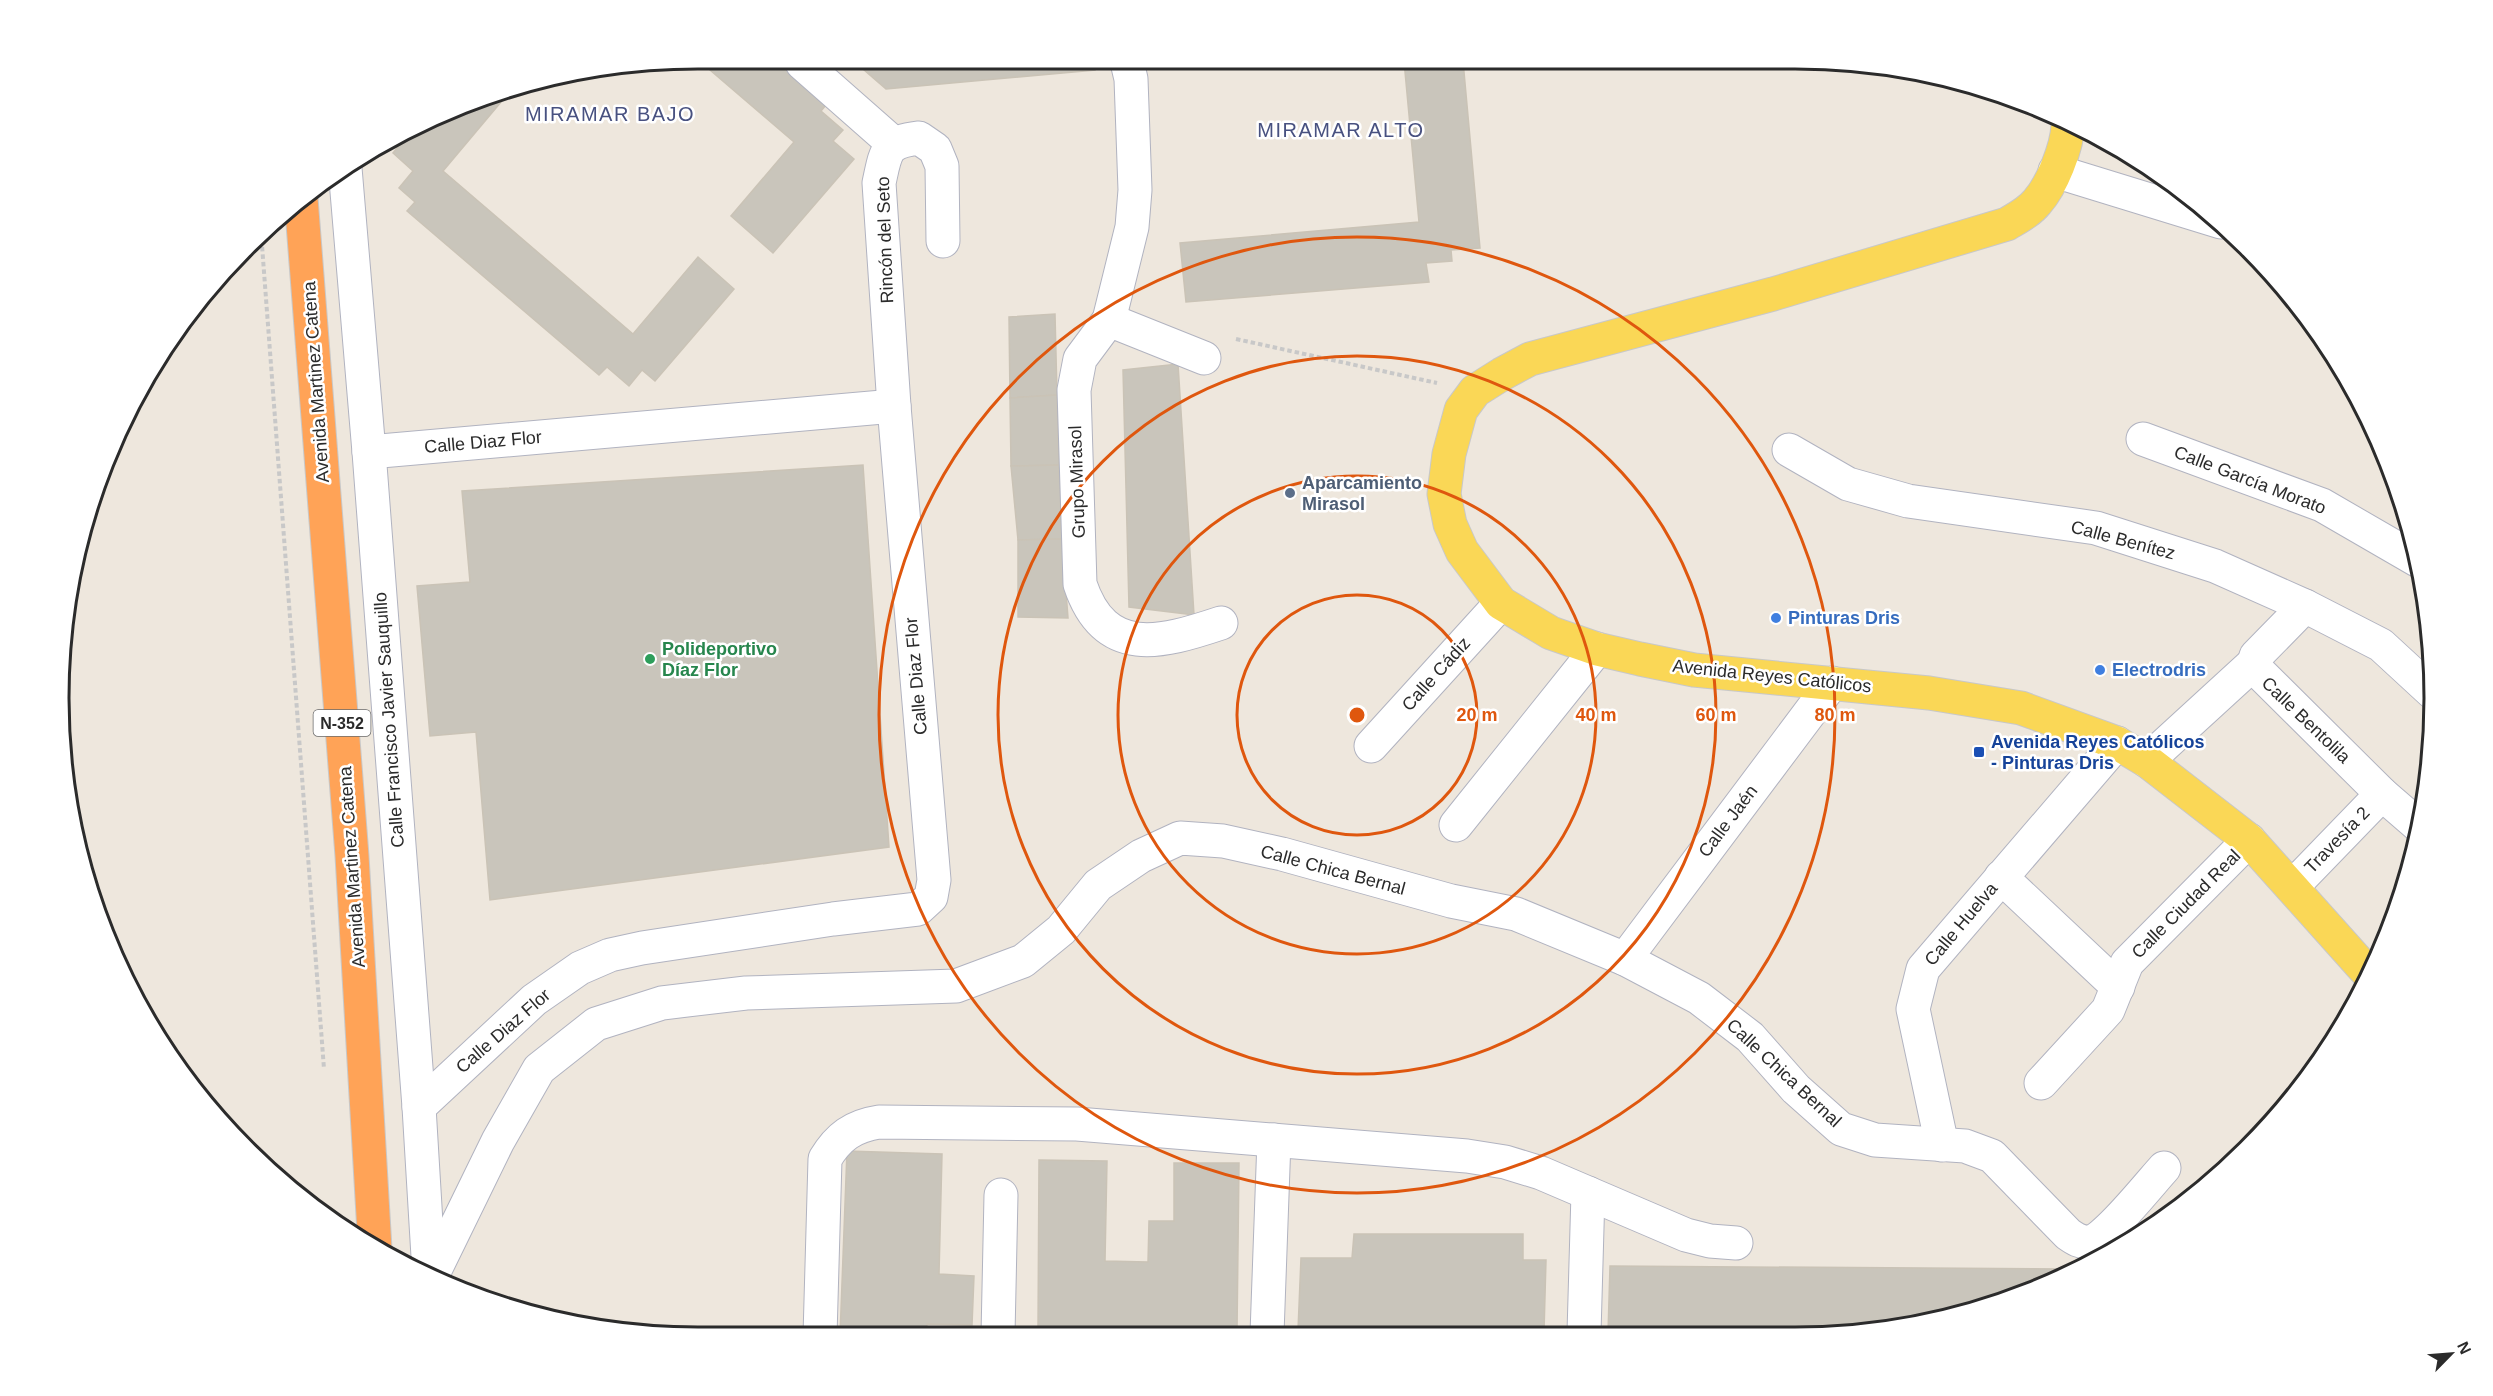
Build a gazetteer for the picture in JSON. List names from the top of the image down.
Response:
{
  "streets": {
    "highway": ["Avenida Martinez Catena", "N-352"],
    "main road": ["Avenida Reyes Católicos"],
    "street": [
      "Rincón del Seto",
      "Calle Diaz Flor",
      "Calle García Morato",
      "Grupo Mirasol",
      "Calle Benítez",
      "Calle Cádiz",
      "Calle Francisco Javier Sauquillo",
      "Calle Bentolila",
      "Calle Jaén",
      "Travesía 2",
      "Calle Chica Bernal",
      "Calle Ciudad Real",
      "Calle Huelva"
    ]
  },
  "crossings": [
    ["Rincón del Seto", "Calle Diaz Flor"],
    ["Calle Diaz Flor", "Calle Francisco Javier Sauquillo"],
    ["Calle Benítez", "Calle Bentolila"],
    ["Calle Cádiz", "Avenida Reyes Católicos"],
    ["Avenida Reyes Católicos", "Calle Jaén"],
    ["Avenida Reyes Católicos", "Travesía 2"],
    ["Avenida Reyes Católicos", "Calle Ciudad Real"],
    ["Avenida Reyes Católicos", "Calle Huelva"],
    ["Calle Bentolila", "Travesía 2"],
    ["Calle Jaén", "Calle Chica Bernal"],
    ["Calle Chica Bernal", "Calle Huelva"]
  ],
  "districts": ["MIRAMAR BAJO", "MIRAMAR ALTO"],
  "places": {
    "other": [
      "Aparcamiento Mirasol",
      "Pinturas Dris",
      "Polideportivo Díaz Flor",
      "Electrodris"
    ],
    "transit": ["Avenida Reyes Católicos - Pinturas Dris"]
  },
  "north": "top right",
  "rings": [
    "20 m",
    "40 m",
    "60 m",
    "80 m"
  ]
}
